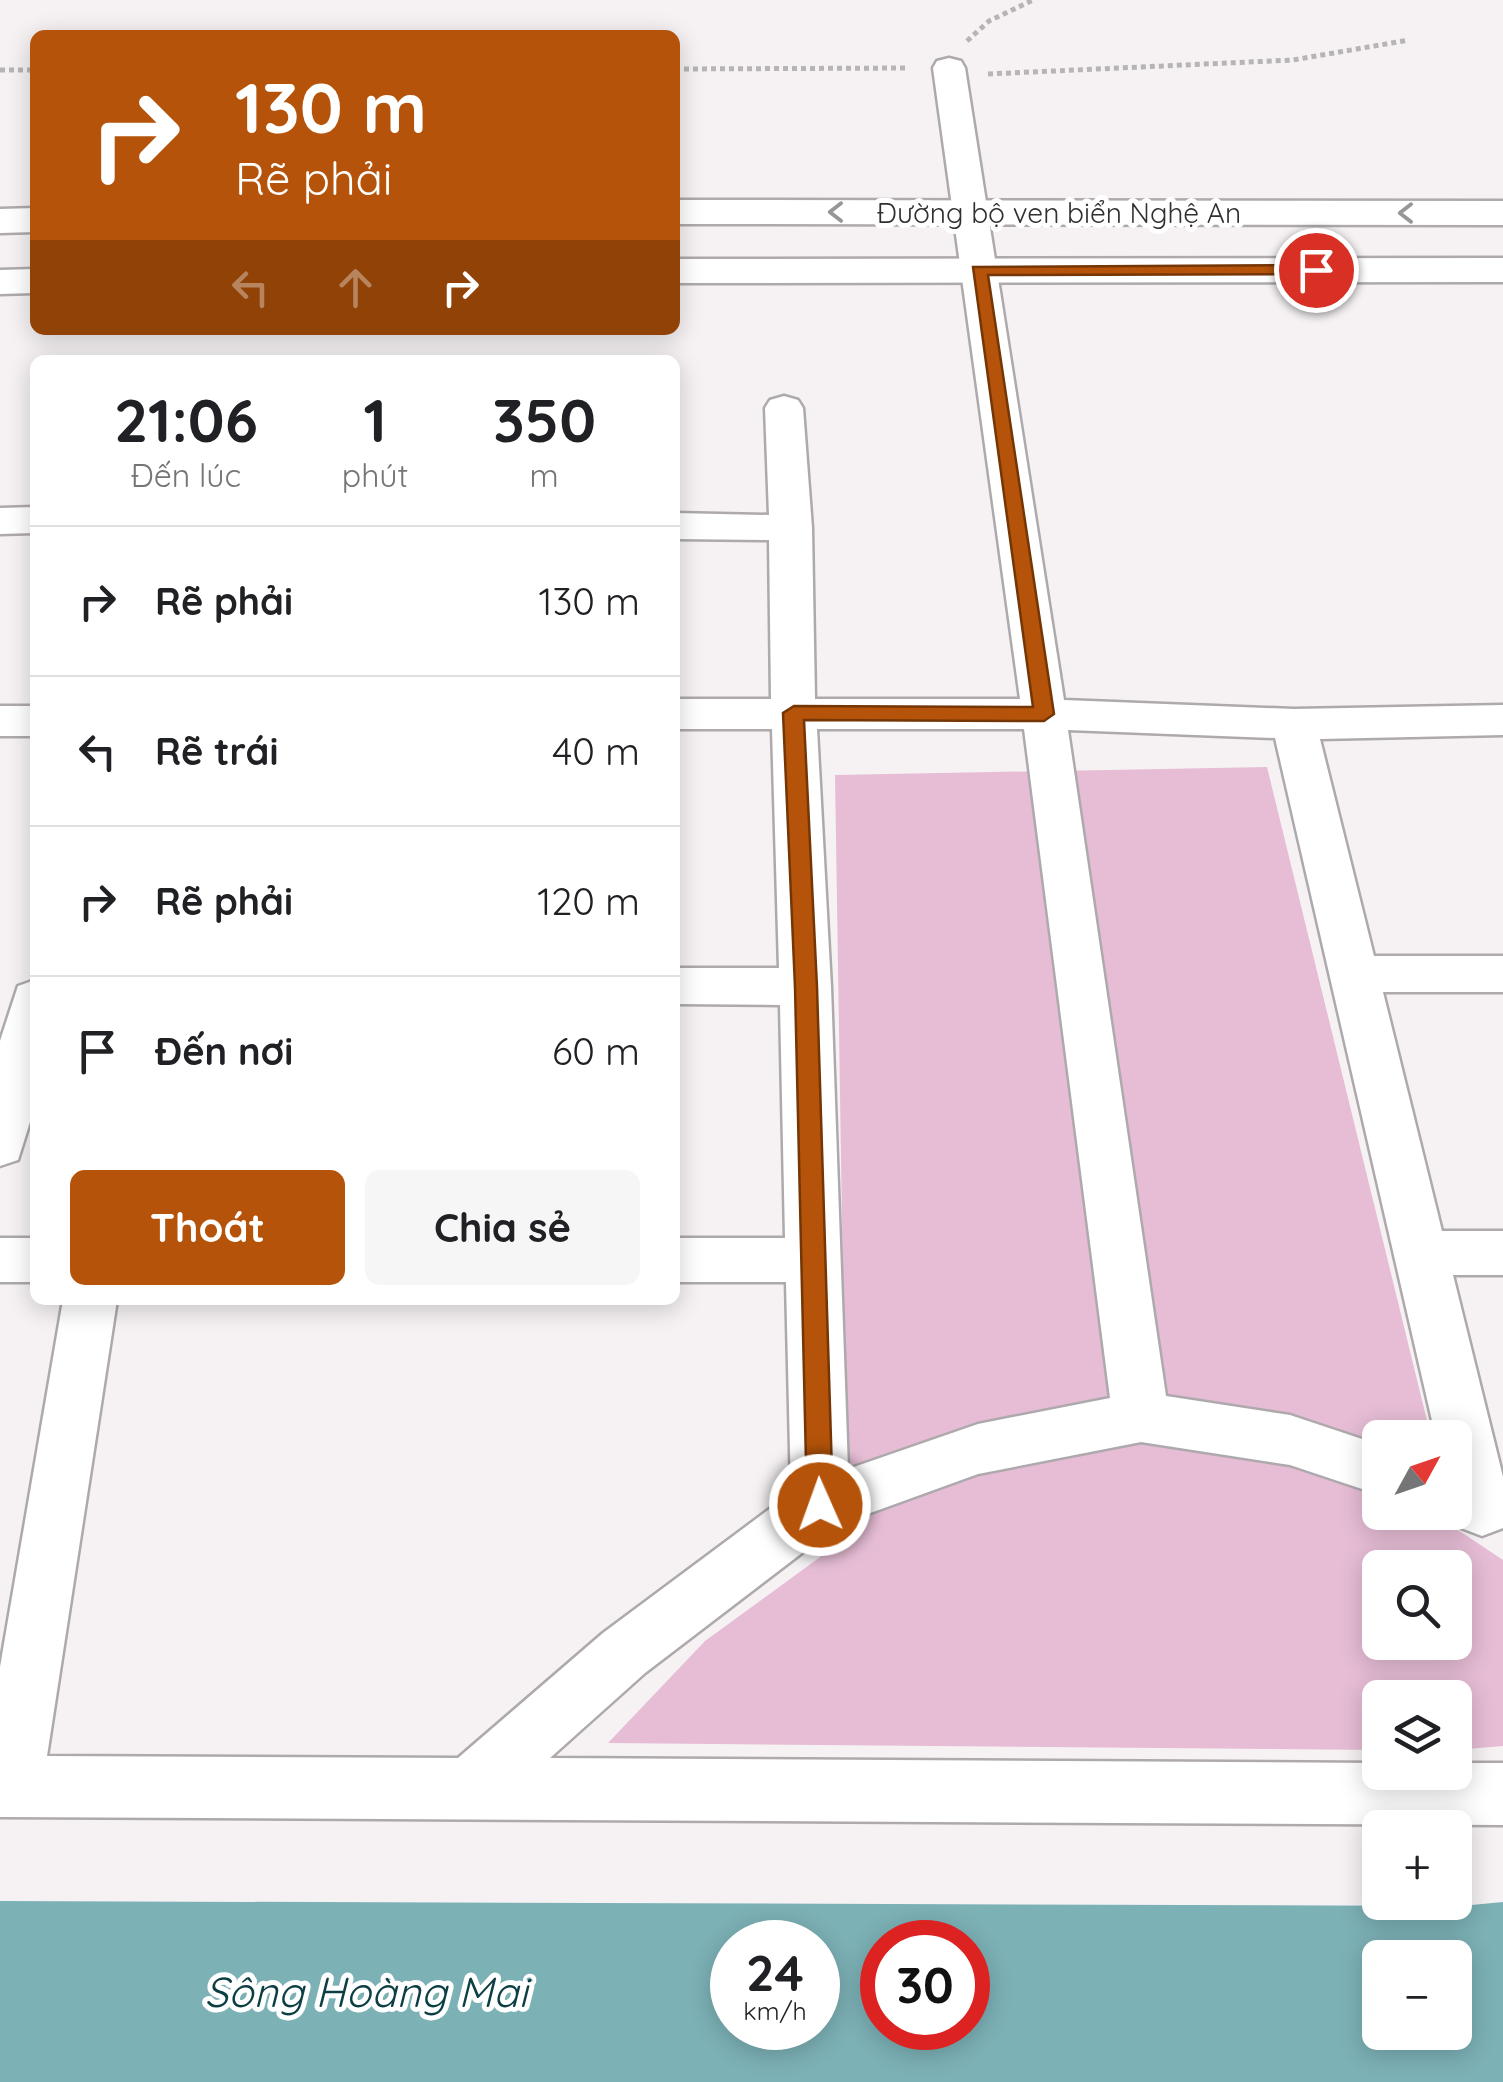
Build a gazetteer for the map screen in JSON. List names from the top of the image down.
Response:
{
  "streets": {
    "main road": ["Đường bộ ven biển Nghệ An"]
  },
  "water": ["Sông Hoàng Mai"],
  "north": "top right",
  "page": {
    "turn": ["130 m", "Rẽ phải"],
    "eta": [
      "21:06",
      "Đến lúc",
      "1",
      "phút",
      "350",
      "m"
    ],
    "list": [
      {
        "name": "Rẽ phải",
        "value": "130 m"
      },
      {
        "name": "Rẽ trái",
        "value": "40 m"
      },
      {
        "name": "Rẽ phải",
        "value": "120 m"
      },
      {
        "name": "Đến nơi",
        "value": "60 m"
      }
    ],
    "buttons": ["Thoát", "Chia sẻ"],
    "map_buttons": ["+", "−"],
    "speed": "24 km/h",
    "limit": "30"
  }
}
